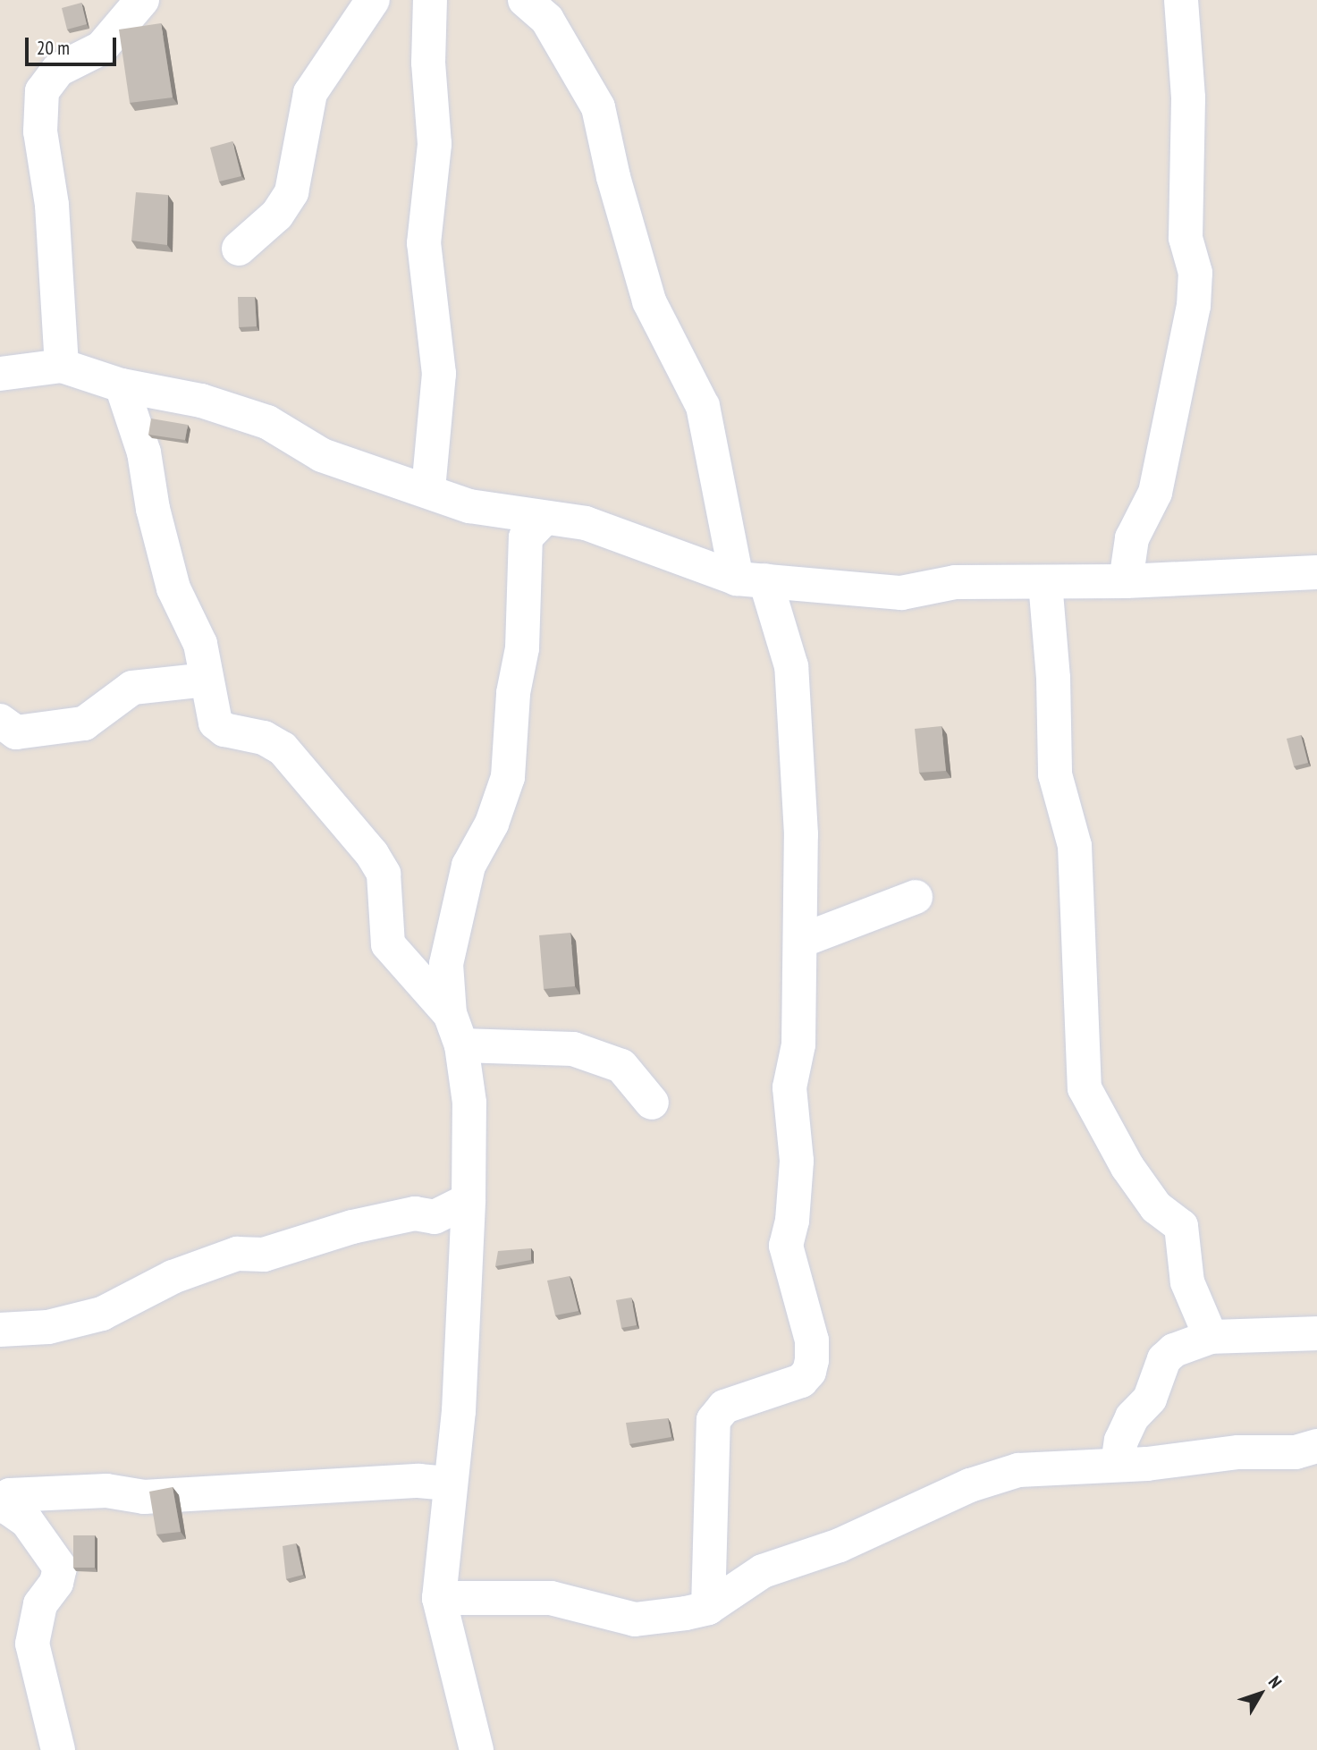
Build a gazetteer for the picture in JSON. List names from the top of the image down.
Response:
{
  "scale_bar": "20 m",
  "north": "top right"
}
